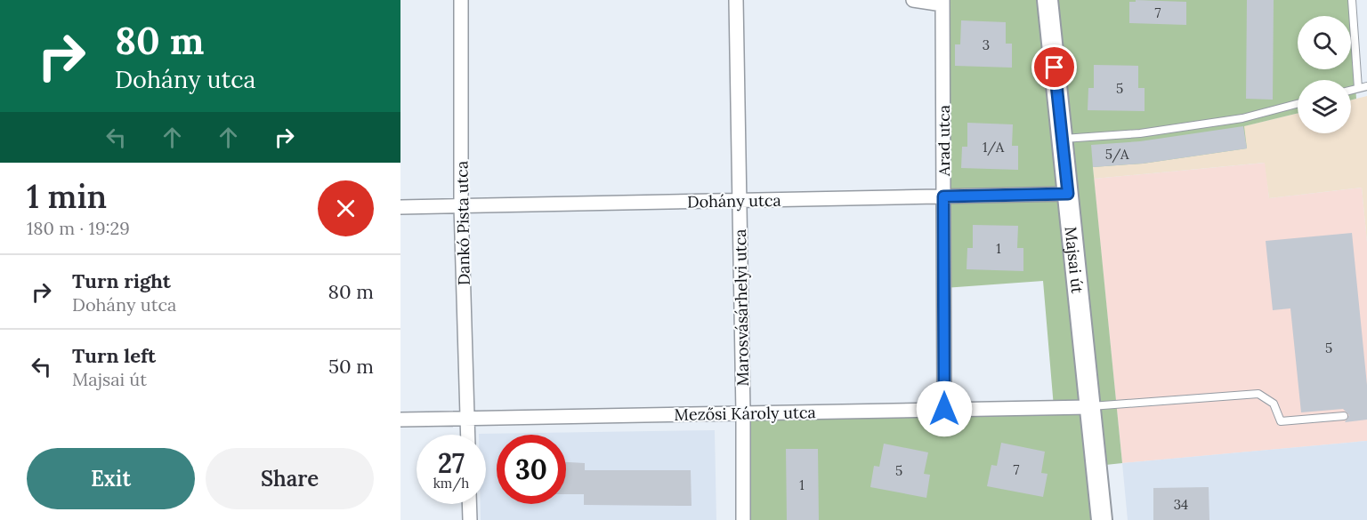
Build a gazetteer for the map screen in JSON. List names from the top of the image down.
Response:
{
  "streets": {
    "main road": ["Majsai út"],
    "street": [
      "Arad utca",
      "Dohány utca",
      "Dankó Pista utca",
      "Marosvásárhelyi utca",
      "Mezősi Károly utca"
    ]
  },
  "crossings": [
    ["Arad utca", "Dohány utca"],
    ["Arad utca", "Mezősi Károly utca"],
    ["Dohány utca", "Dankó Pista utca"],
    ["Dohány utca", "Majsai út"],
    ["Dohány utca", "Marosvásárhelyi utca"],
    ["Dankó Pista utca", "Mezősi Károly utca"],
    ["Majsai út", "Mezősi Károly utca"],
    ["Marosvásárhelyi utca", "Mezősi Károly utca"]
  ],
  "house_numbers": [
    "7",
    "3",
    "5",
    "1/A",
    "5/A",
    "1",
    "5",
    "7",
    "5",
    "1",
    "34"
  ],
  "page": {
    "turn": ["80 m", "Dohány utca"],
    "heading": ["1 min", "180 m · 19:29"],
    "list": [
      {
        "name": "Turn right",
        "note": "Dohány utca",
        "value": "80 m"
      },
      {
        "name": "Turn left",
        "note": "Majsai út",
        "value": "50 m"
      }
    ],
    "speed": "27 km/h",
    "limit": "30",
    "buttons": ["Exit", "Share"]
  }
}
